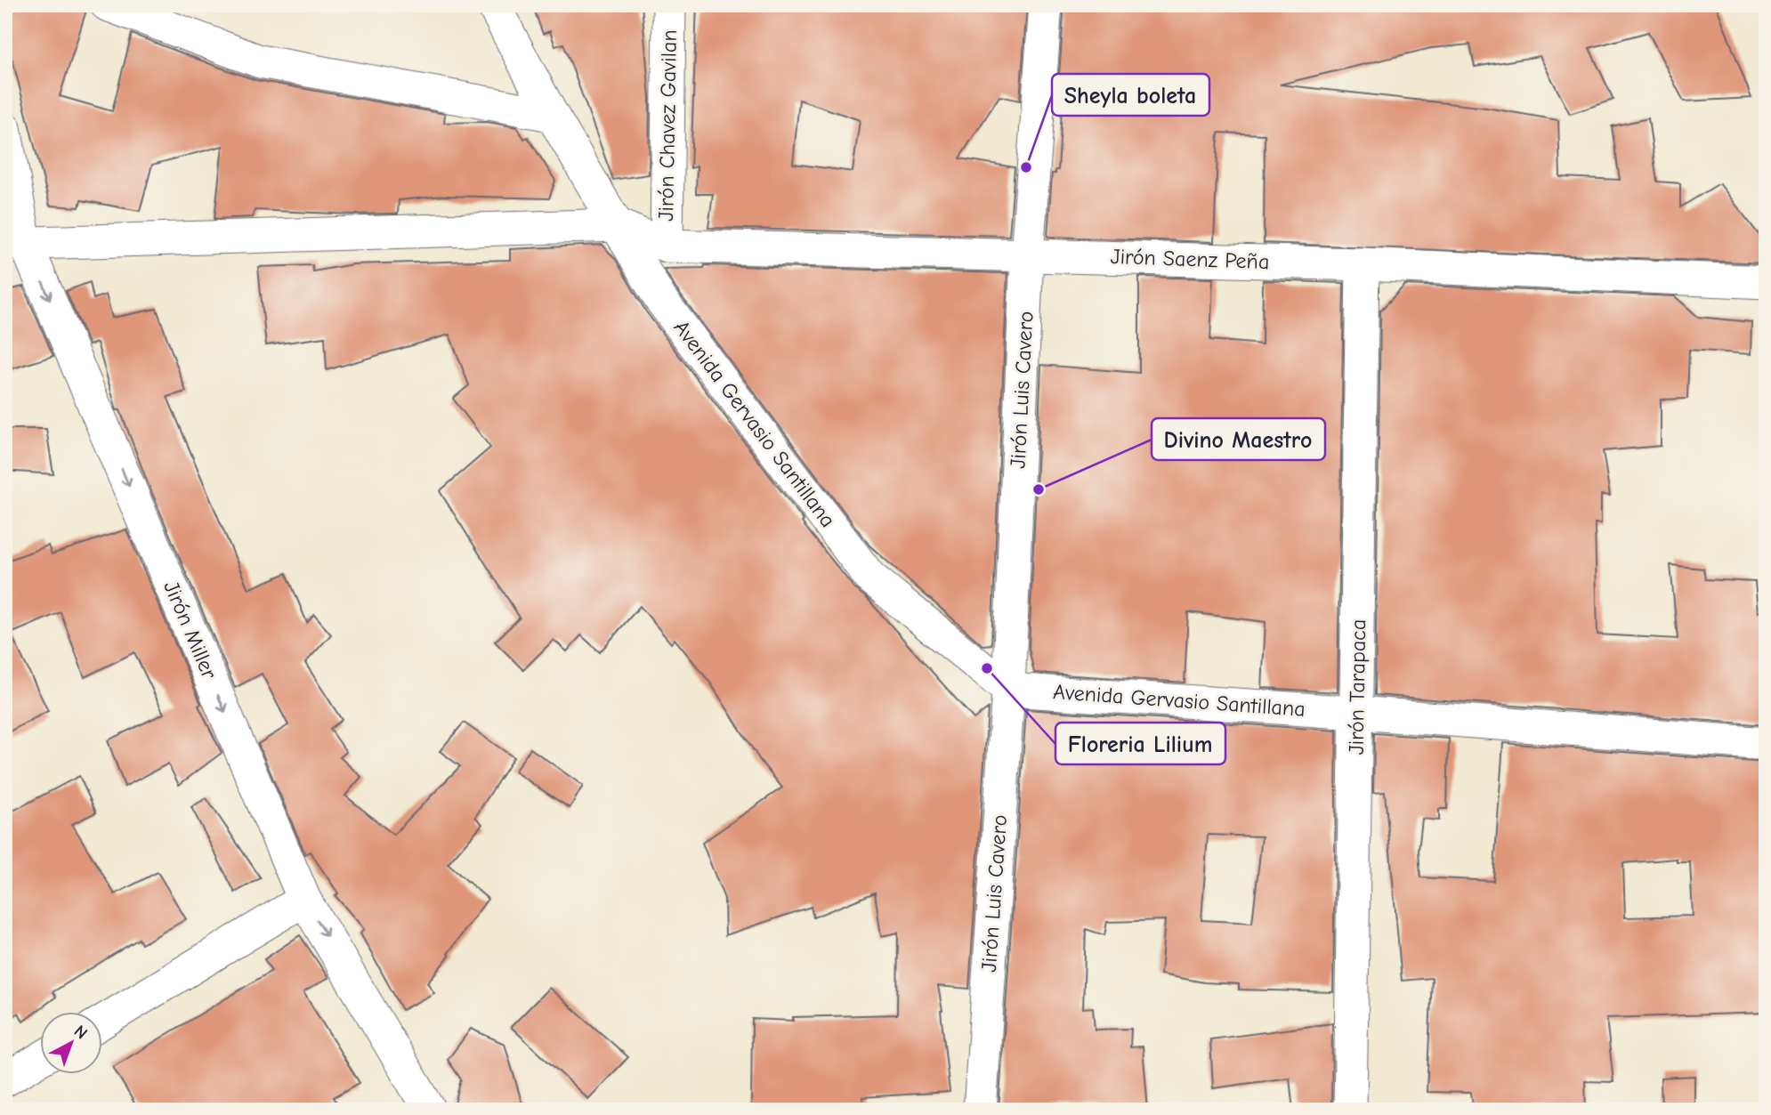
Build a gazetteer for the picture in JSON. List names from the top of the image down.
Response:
{
  "streets": {
    "street": [
      "Jirón Chavez Gavilan",
      "Jirón Saenz Peña",
      "Jirón Luis Cavero",
      "Avenida Gervasio Santillana",
      "Jirón Miller",
      "Jirón Tarapaca"
    ]
  },
  "crossings": [
    ["Jirón Chavez Gavilan", "Jirón Saenz Peña"],
    ["Jirón Saenz Peña", "Jirón Luis Cavero"],
    ["Jirón Saenz Peña", "Avenida Gervasio Santillana"],
    ["Jirón Saenz Peña", "Jirón Tarapaca"],
    ["Jirón Luis Cavero", "Avenida Gervasio Santillana"],
    ["Avenida Gervasio Santillana", "Jirón Tarapaca"]
  ],
  "one_way": ["Jirón Miller"],
  "places": ["Sheyla boleta", "Divino Maestro", "Floreria Lilium"],
  "north": "top right"
}
